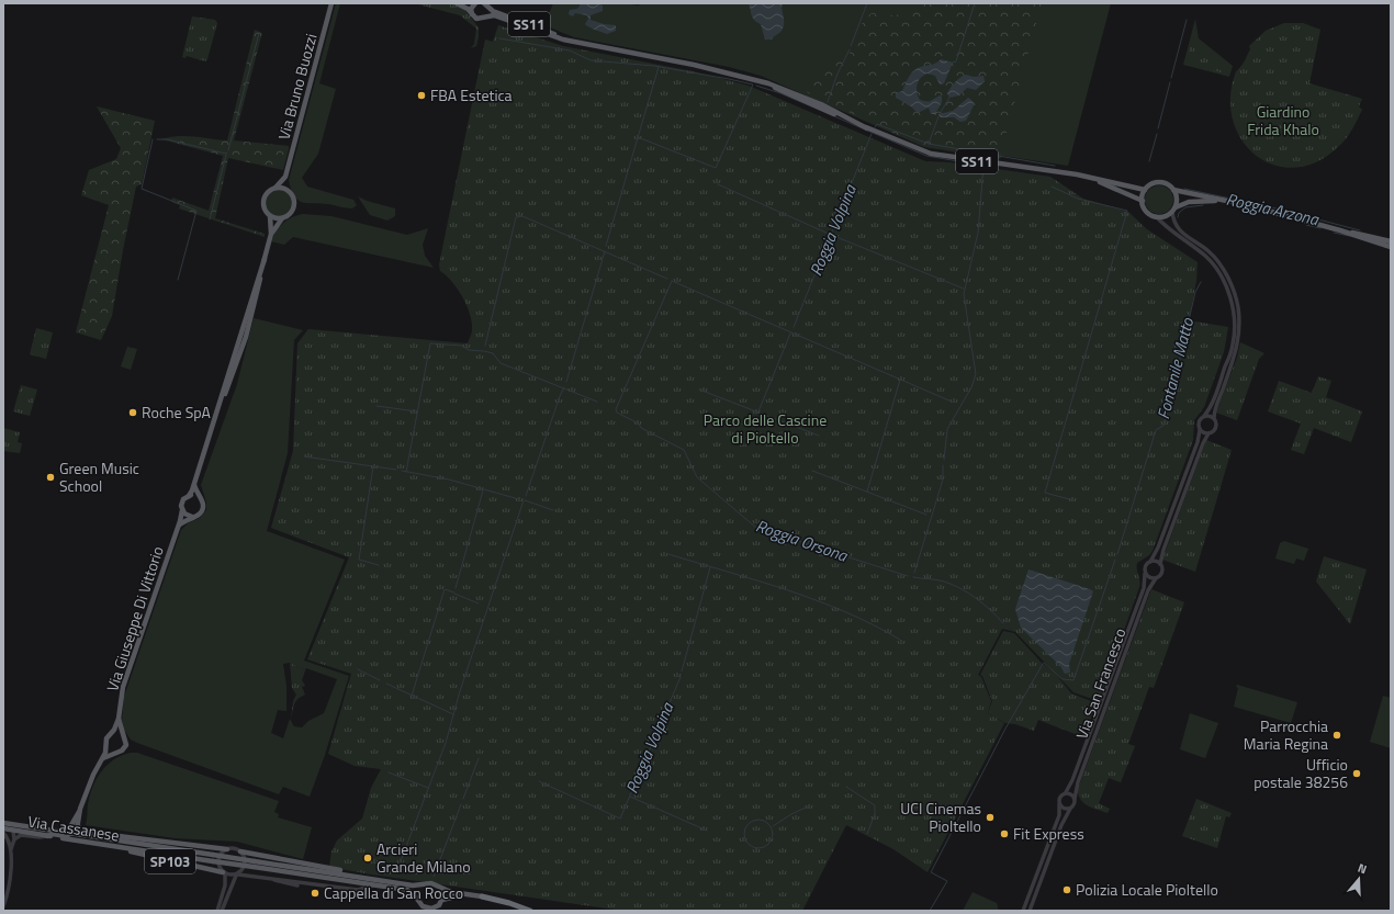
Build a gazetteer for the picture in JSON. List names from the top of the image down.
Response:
{
  "streets": {
    "main road": [
      "SS11",
      "Via Bruno Buozzi",
      "Via Giuseppe Di Vittorio",
      "Via Cassanese",
      "SP103"
    ],
    "street": ["Via San Francesco"]
  },
  "crossings": [
    ["Via Giuseppe Di Vittorio", "Via Cassanese"],
    ["Via Cassanese", "SP103"]
  ],
  "water": [
    "Roggia Arzona",
    "Roggia Volpina",
    "Fontanile Matto",
    "Roggia Orsona"
  ],
  "parks": ["Giardino Frida Khalo", "Parco delle Cascine di Pioltello"],
  "places": [
    "FBA Estetica",
    "Roche SpA",
    "Green Music School",
    "Parrocchia Maria Regina",
    "Ufficio postale 38256",
    "UCI Cinemas Pioltello",
    "Fit Express",
    "Arcieri Grande Milano",
    "Polizia Locale Pioltello",
    "Cappella di San Rocco"
  ],
  "north": "top"
}
